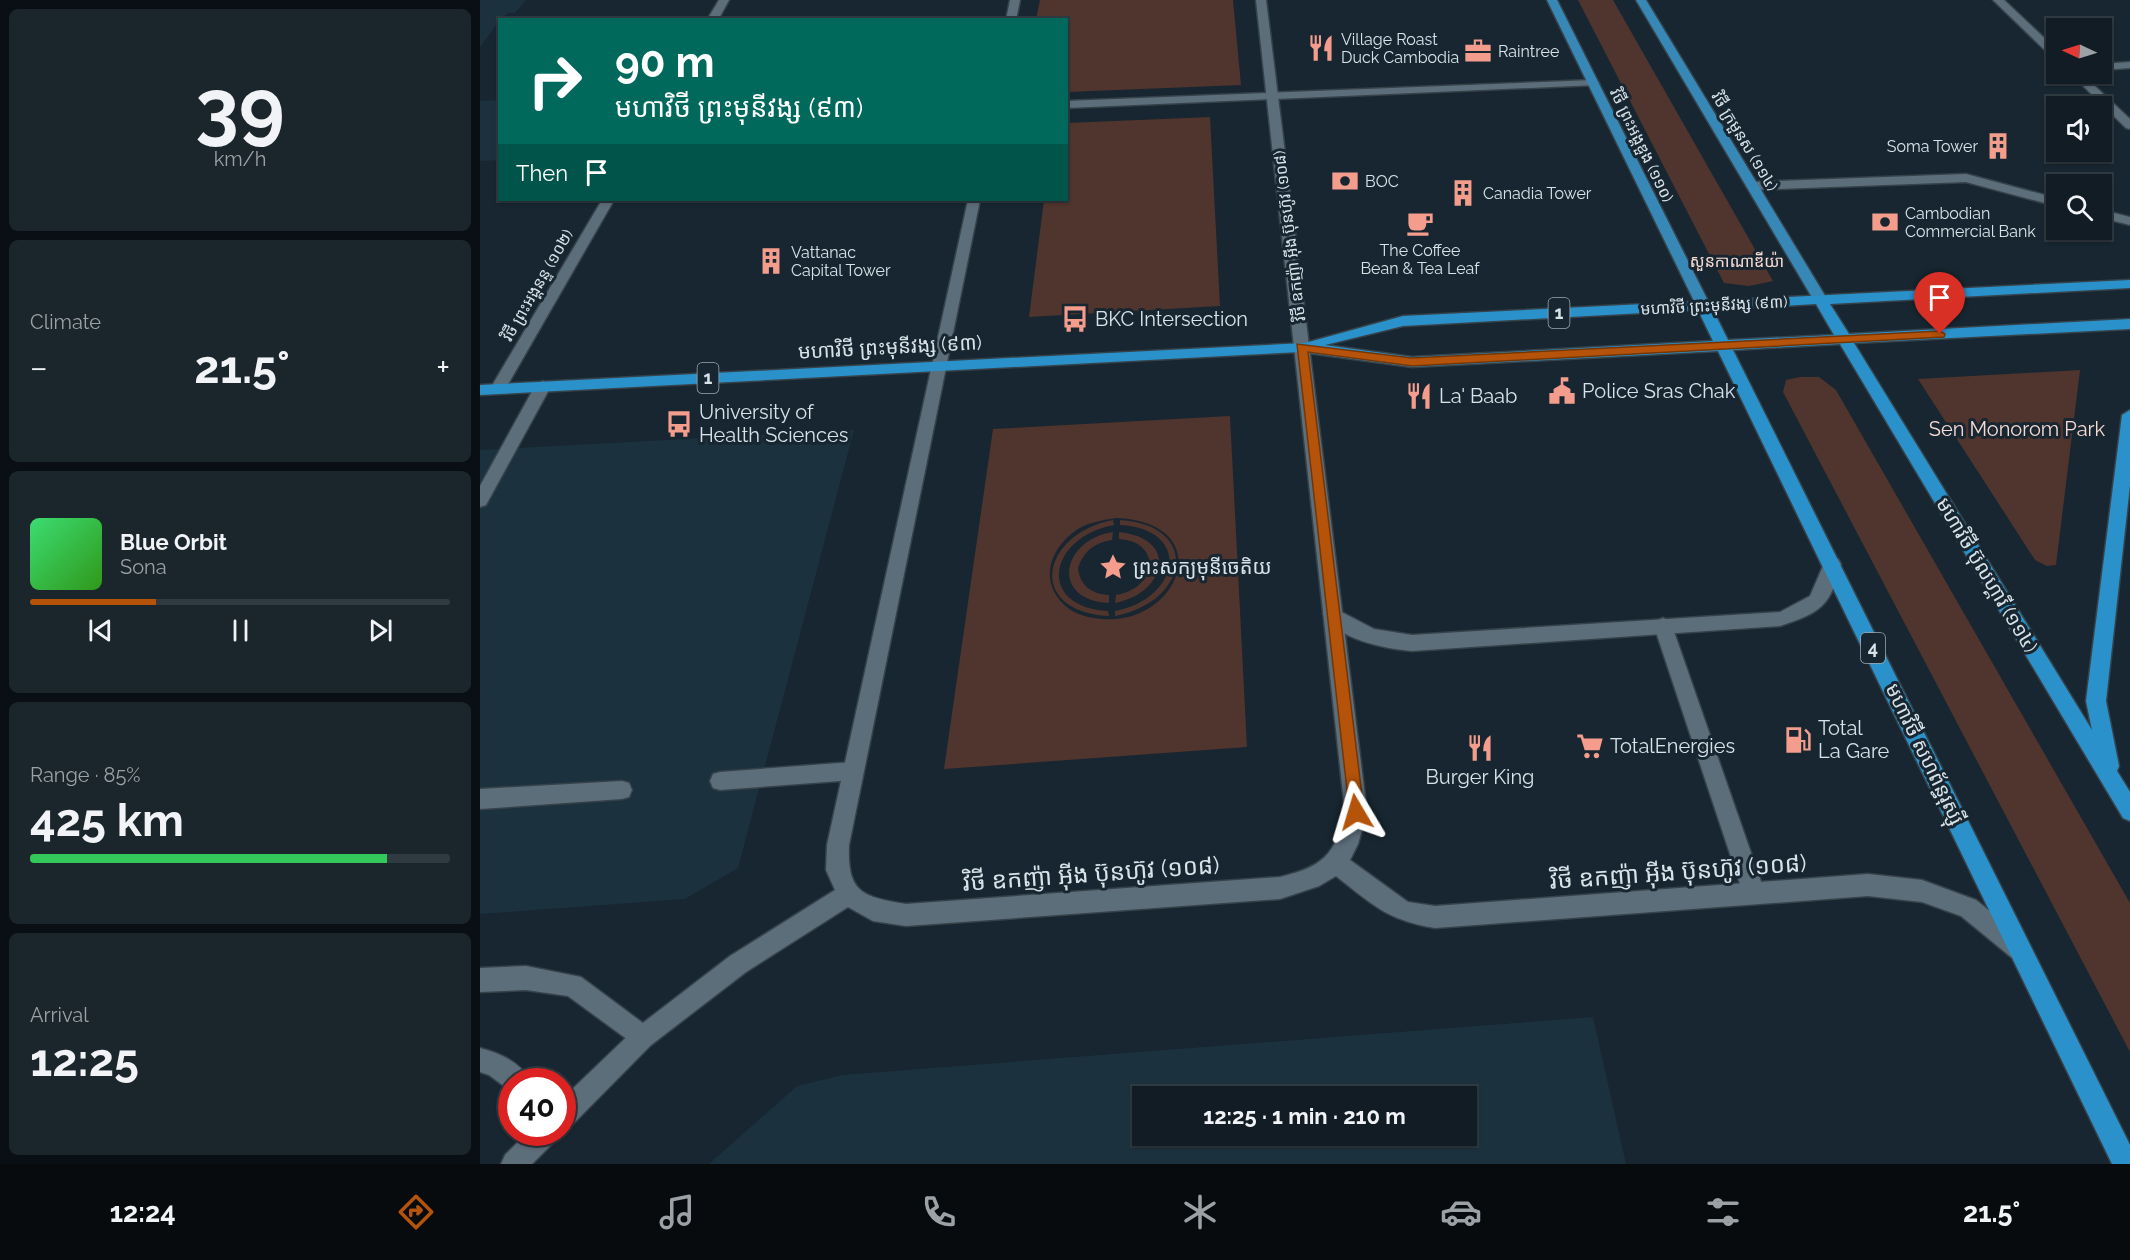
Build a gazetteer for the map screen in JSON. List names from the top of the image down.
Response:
{
  "streets": {
    "highway": [
      "មហាវិថី ព្រះមុនីវង្ស (៩៣)",
      "1",
      "មហាវិថី ប៊ុលហ្គារី (១១៤)",
      "4",
      "មហាវិថី សហព័ន្ធរុស្ស៊ី"
    ],
    "main road": ["វិថី ក្រមួនស (១១៤)", "វិថី ព្រះអង្គឌួង (១១០)"],
    "street": ["វិថី ឧកញ៉ា អ៊ីង ប៊ុនហ៊ូវ (១០៨)", "វិថី ព្រះអង្គនន្ទ (១០២)"]
  },
  "crossings": [
    ["វិថី ក្រមួនស (១១៤)", "មហាវិថី ព្រះមុនីវង្ស (៩៣)"],
    ["វិថី ក្រមួនស (១១៤)", "មហាវិថី ប៊ុលហ្គារី (១១៤)"],
    ["វិថី ព្រះអង្គឌួង (១១០)", "មហាវិថី ព្រះមុនីវង្ស (៩៣)"],
    ["វិថី ព្រះអង្គឌួង (១១០)", "មហាវិថី សហព័ន្ធរុស្ស៊ី"],
    ["វិថី ឧកញ៉ា អ៊ីង ប៊ុនហ៊ូវ (១០៨)", "មហាវិថី ព្រះមុនីវង្ស (៩៣)"],
    ["វិថី ឧកញ៉ា អ៊ីង ប៊ុនហ៊ូវ (១០៨)", "មហាវិថី សហព័ន្ធរុស្ស៊ី"],
    ["វិថី ព្រះអង្គនន្ទ (១០២)", "មហាវិថី ព្រះមុនីវង្ស (៩៣)"],
    ["មហាវិថី ព្រះមុនីវង្ស (៩៣)", "មហាវិថី ប៊ុលហ្គារី (១១៤)"],
    ["មហាវិថី ព្រះមុនីវង្ស (៩៣)", "មហាវិថី សហព័ន្ធរុស្ស៊ី"]
  ],
  "parks": ["សួនកាណាឌីយ៉ា", "Sen Monorom Park"],
  "places": {
    "restaurant": ["Village Roast Duck Cambodia", "La' Baab", "Burger King"],
    "office": ["Raintree"],
    "building": ["Soma Tower", "Canadia Tower", "Vattanac Capital Tower"],
    "bank": ["BOC", "Cambodian Commercial Bank"],
    "cafe": ["The Coffee Bean & Tea Leaf"],
    "bus stop": ["BKC Intersection", "University of Health Sciences"],
    "public building": ["Police Sras Chak"],
    "place": ["ព្រះសក្យមុនីចេតិយ"],
    "fuel station": ["Total La Gare"],
    "supermarket": ["TotalEnergies"]
  },
  "north": "left",
  "page": {
    "tile": [
      ["39", "km/h"],
      "Climate",
      ["Range · 85%", "425 km"],
      ["Arrival", "12:25"]
    ],
    "turn": ["90 m", "មហាវិថី ព្រះមុនីវង្ស (៩៣)"],
    "then": "Then",
    "heat": ["−", "21.5°", "+"],
    "song": ["Blue Orbit", "Sona"],
    "limit": "40",
    "trip": "12:25 · 1 min · 210 m",
    "tabs": ["12:24", "21.5°"]
  }
}
